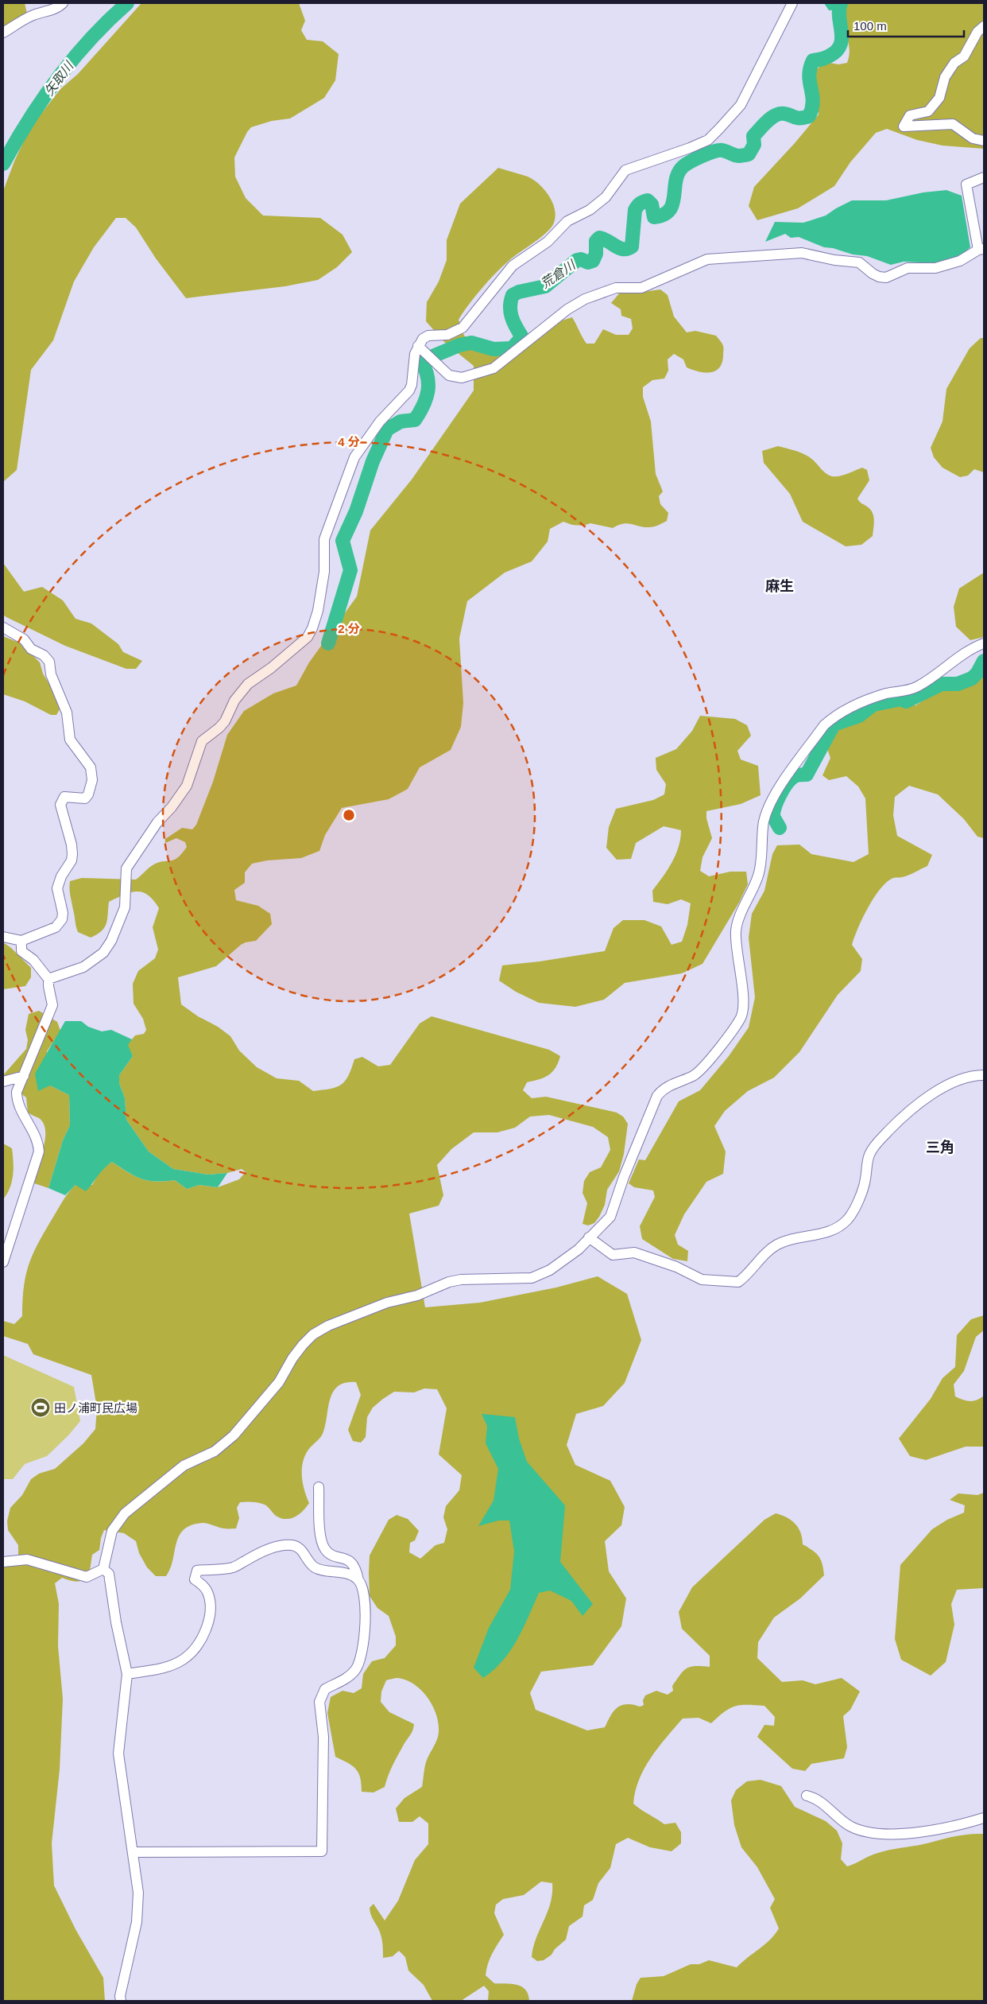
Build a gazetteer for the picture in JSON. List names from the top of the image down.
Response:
{
  "districts": ["麻生", "三角"],
  "water": ["矢取川", "荒倉川"],
  "places": {
    "sports": ["田ノ浦町民広場"]
  },
  "scale_bar": "100 m",
  "rings": ["4 分", "2 分"]
}
